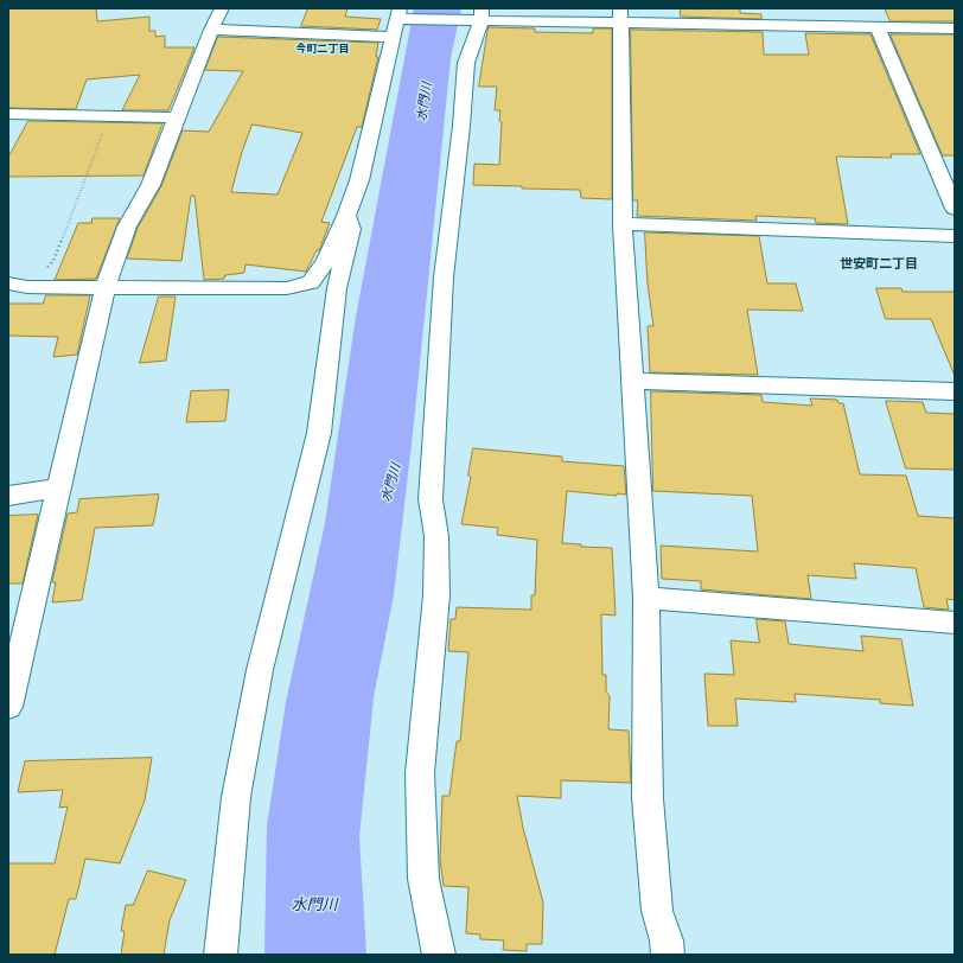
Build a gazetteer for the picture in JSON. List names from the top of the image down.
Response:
{
  "districts": ["今町二丁目", "世安町二丁目"],
  "water": ["水門川"]
}
